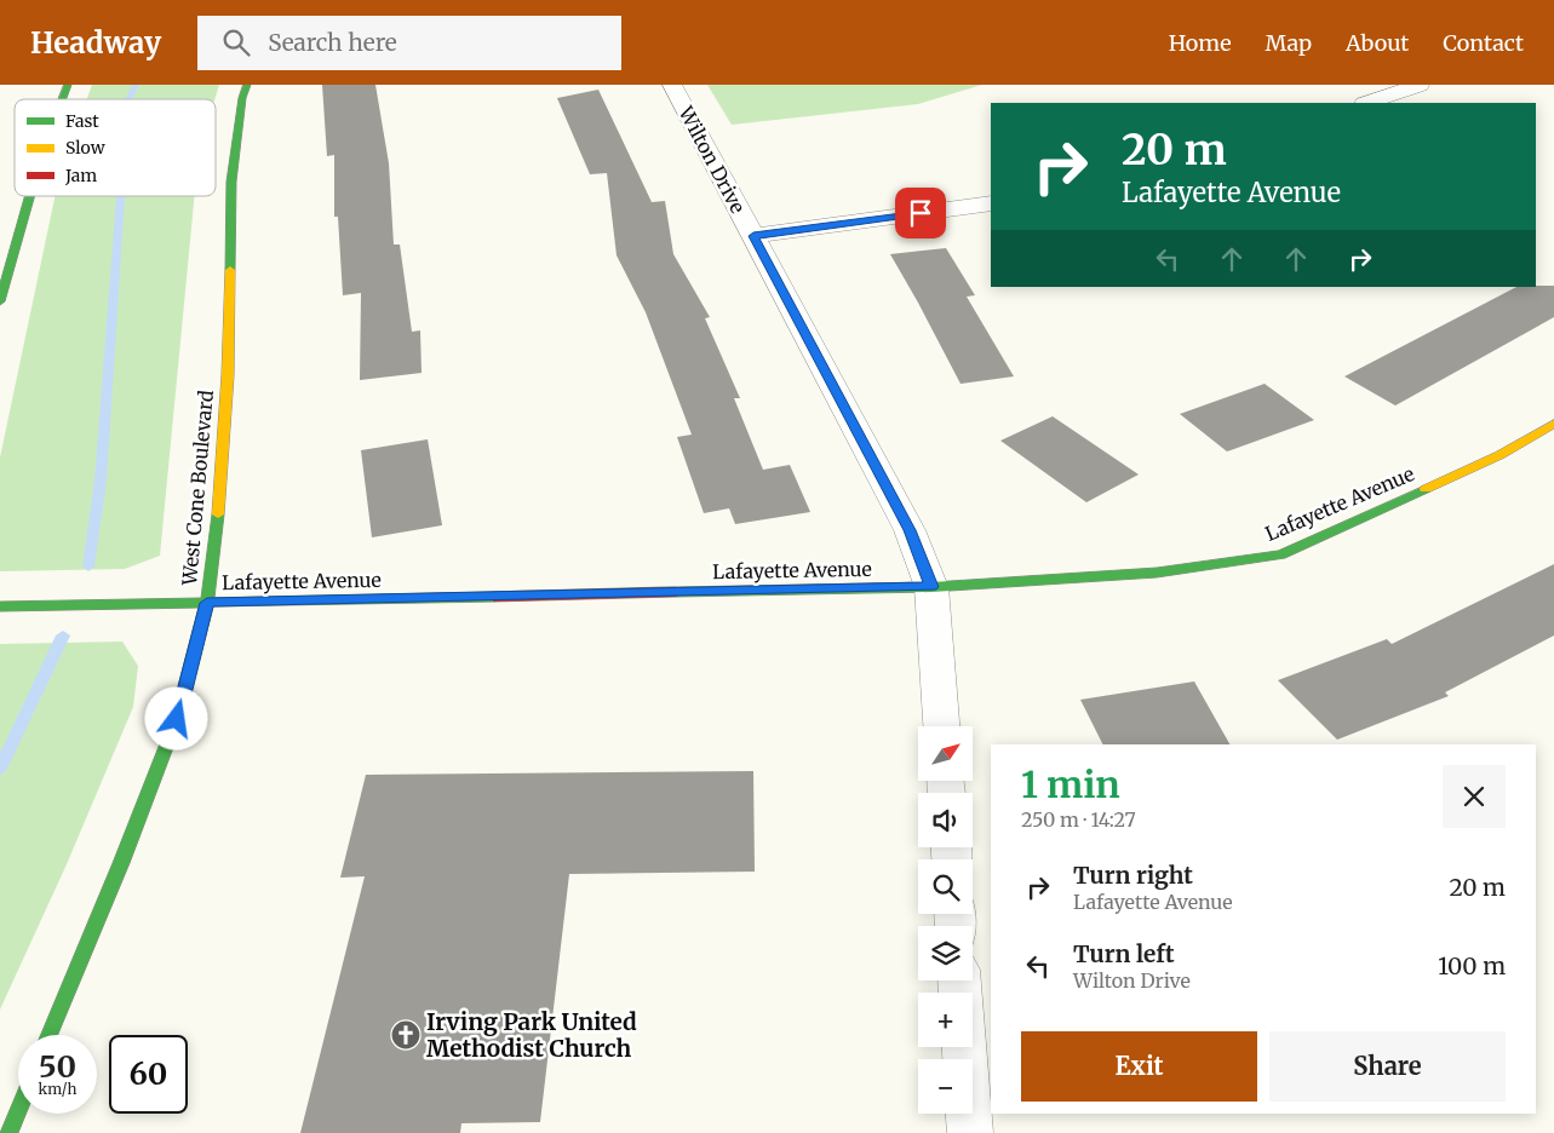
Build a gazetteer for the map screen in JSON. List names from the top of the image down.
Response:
{
  "streets": {
    "main road": ["West Cone Boulevard", "Lafayette Avenue"],
    "street": ["Wilton Drive"]
  },
  "crossings": [
    ["Wilton Drive", "Lafayette Avenue"],
    ["West Cone Boulevard", "Lafayette Avenue"]
  ],
  "places": {
    "church": ["Irving Park United Methodist Church"]
  },
  "legend": ["Fast", "Slow", "Jam"],
  "north": "top right",
  "page": {
    "header": "Headway",
    "search": "Search here",
    "nav": [
      "Home",
      "Map",
      "About",
      "Contact"
    ],
    "turn": ["20 m", "Lafayette Avenue"],
    "map_buttons": ["+", "−"],
    "heading": ["1 min", "250 m · 14:27"],
    "list": [
      {
        "name": "Turn right",
        "note": "Lafayette Avenue",
        "value": "20 m"
      },
      {
        "name": "Turn left",
        "note": "Wilton Drive",
        "value": "100 m"
      }
    ],
    "buttons": ["Exit", "Share"],
    "speed": "50 km/h",
    "limit": "60"
  }
}
